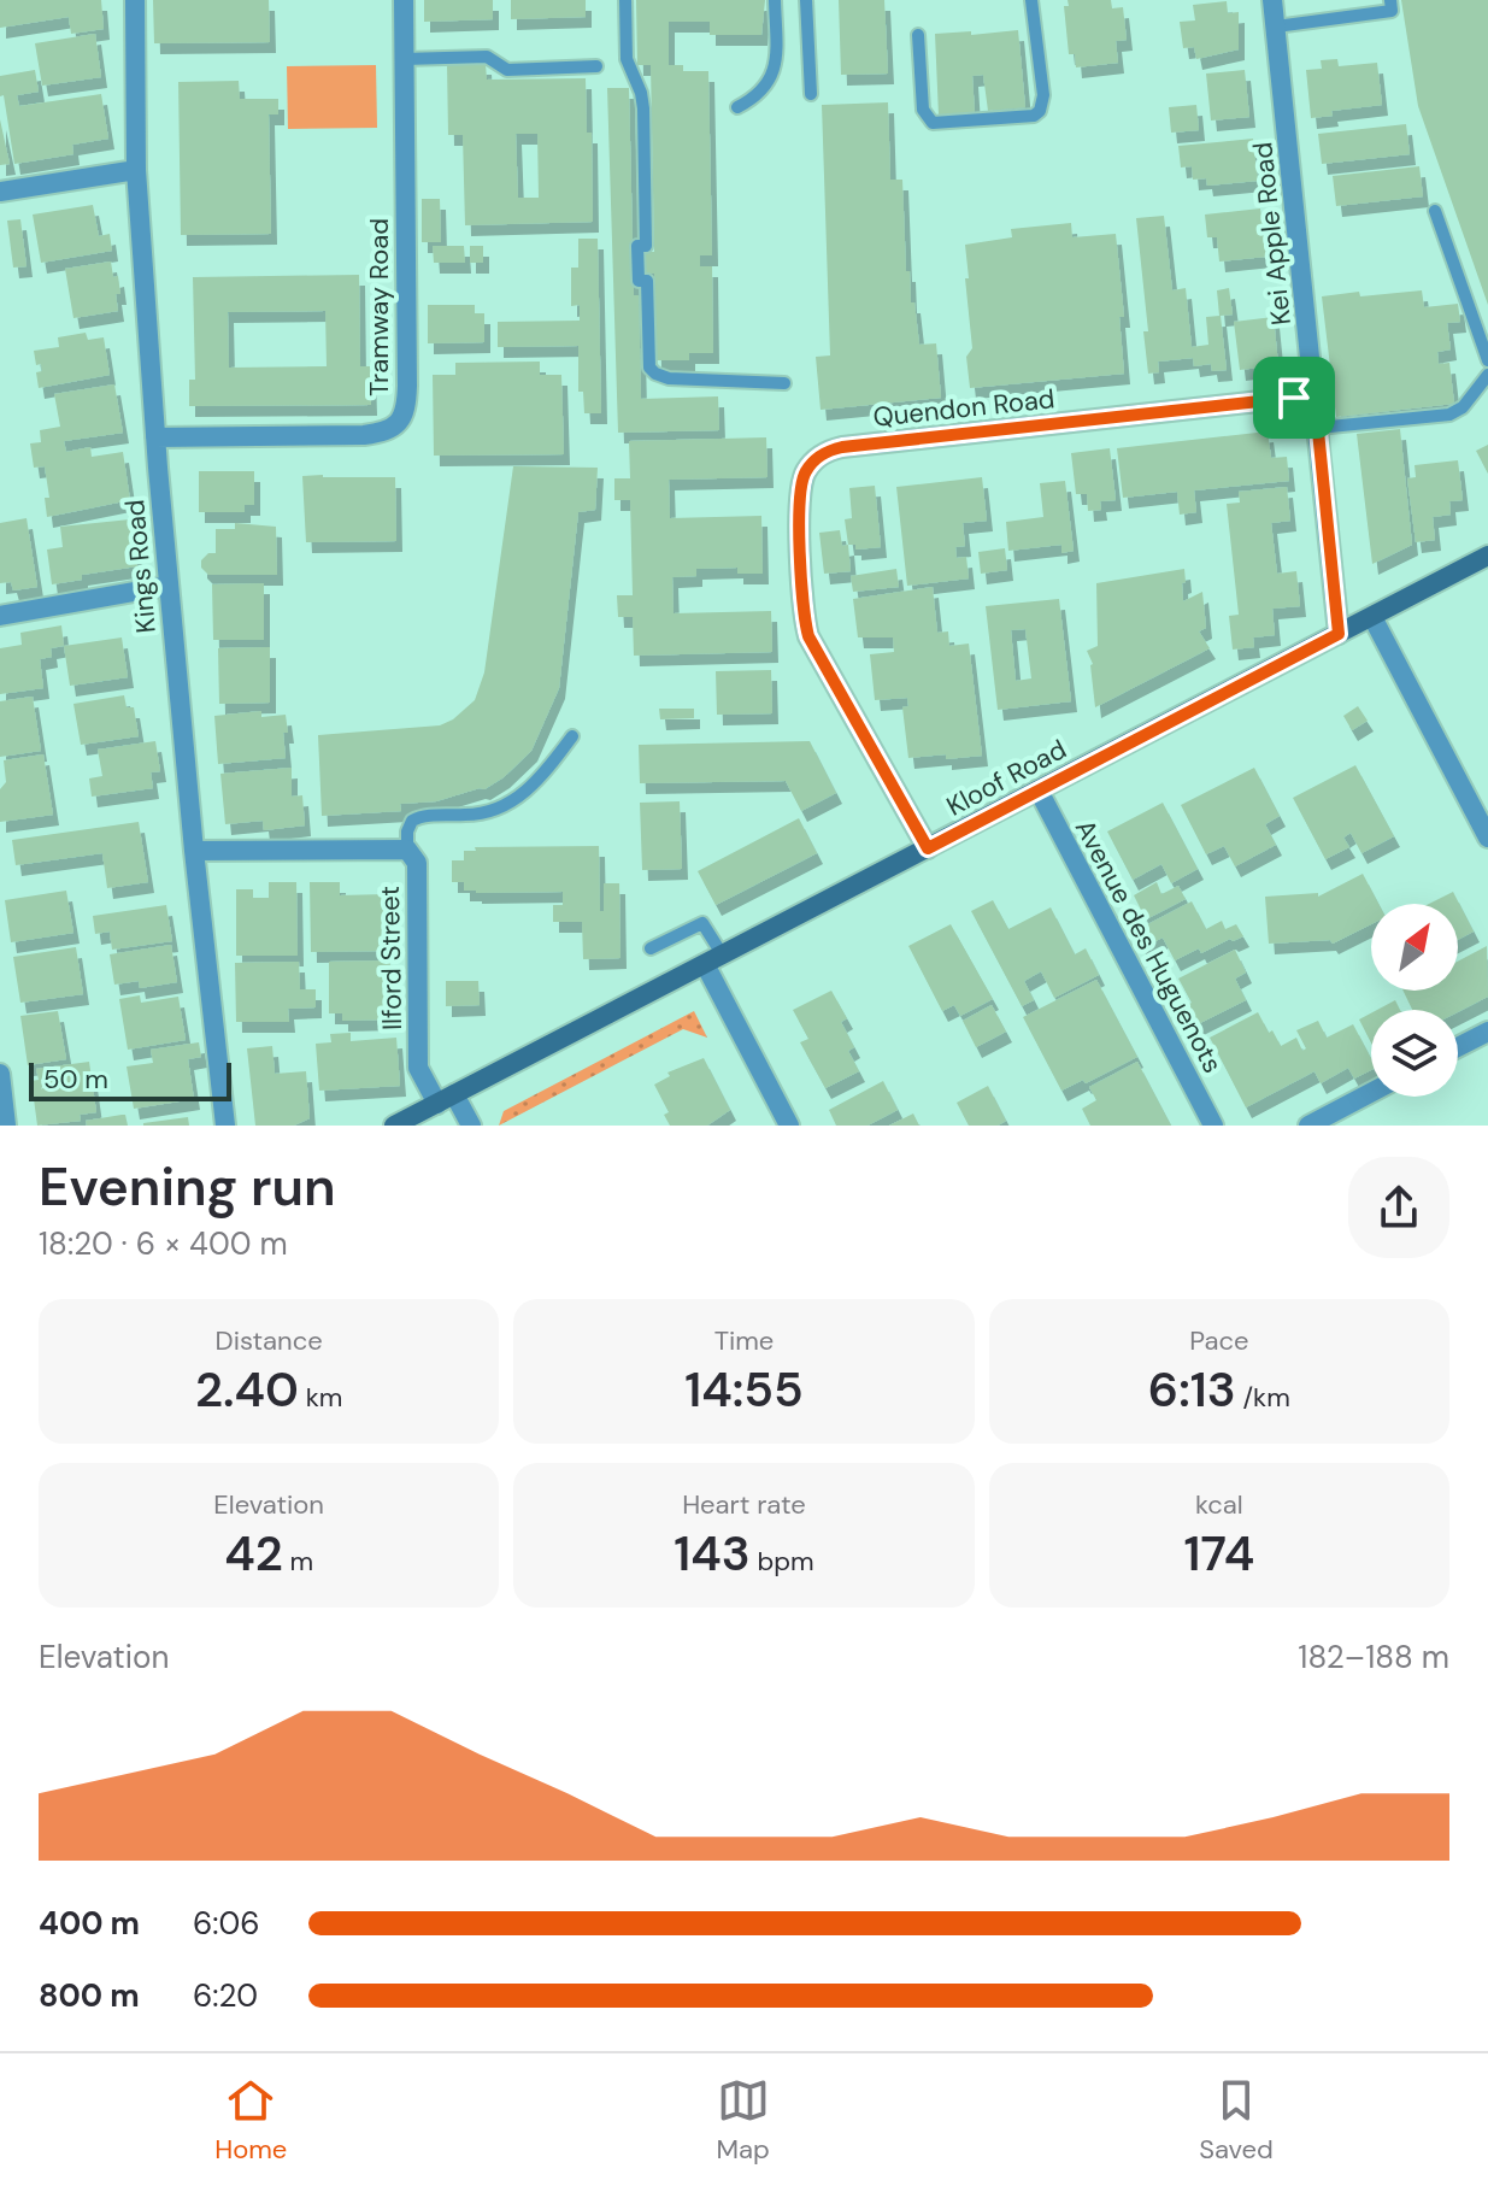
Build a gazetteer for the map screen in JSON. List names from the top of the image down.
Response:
{
  "streets": {
    "main road": ["Kloof Road"],
    "street": [
      "Kei Apple Road",
      "Tramway Road",
      "Quendon Road",
      "Kings Road",
      "Avenue des Huguenots",
      "Ilford Street"
    ]
  },
  "crossings": [
    ["Kei Apple Road", "Quendon Road"],
    ["Kei Apple Road", "Kloof Road"],
    ["Tramway Road", "Kings Road"],
    ["Quendon Road", "Kloof Road"],
    ["Kings Road", "Ilford Street"],
    ["Kloof Road", "Avenue des Huguenots"],
    ["Kloof Road", "Ilford Street"]
  ],
  "scale_bar": "50 m",
  "north": "top right",
  "page": {
    "scale": "50 m",
    "heading": ["Evening run", "18:20 · 6 × 400 m"],
    "stats": [
      ["Distance", "2.40 km"],
      ["Time", "14:55"],
      ["Pace", "6:13 /km"],
      ["Elevation", "42 m"],
      ["Heart rate", "143 bpm"],
      ["kcal", "174"]
    ],
    "chart": ["Elevation", "182–188 m"],
    "list": [
      {
        "name": "400 m",
        "note": "6:06"
      },
      {
        "name": "800 m",
        "note": "6:20"
      }
    ],
    "tabs": ["Home", "Map", "Saved"]
  }
}
